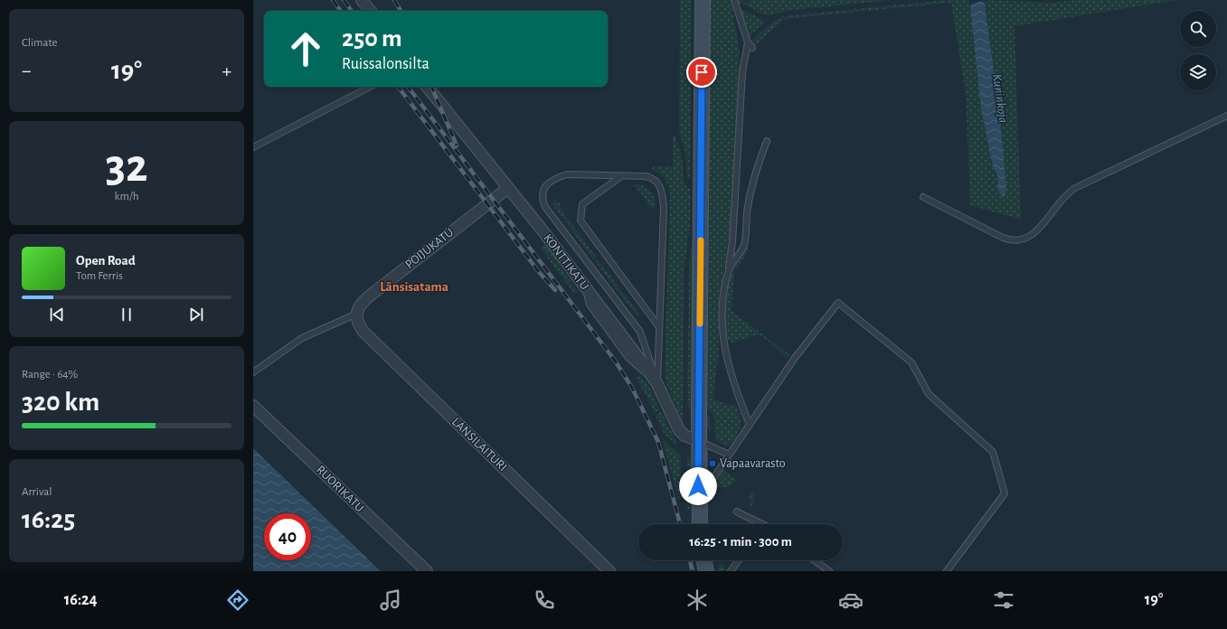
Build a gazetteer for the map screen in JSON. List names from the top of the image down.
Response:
{
  "streets": {
    "street": [
      "POIJUKATU",
      "KONTTIKATU",
      "LÄNSILAITURI",
      "RUORIKATU"
    ]
  },
  "crossings": [
    ["POIJUKATU", "KONTTIKATU"],
    ["POIJUKATU", "LÄNSILAITURI"]
  ],
  "districts": ["Länsisatama"],
  "water": ["Kuninkoja"],
  "places": {
    "transit": ["Vapaavarasto"]
  },
  "page": {
    "tile": [
      "Climate",
      ["32", "km/h"],
      ["Range · 64%", "320 km"],
      ["Arrival", "16:25"]
    ],
    "turn": ["250 m", "Ruissalonsilta"],
    "heat": ["−", "19°", "+"],
    "song": ["Open Road", "Tom Ferris"],
    "limit": "40",
    "trip": "16:25 · 1 min · 300 m",
    "tabs": ["16:24", "19°"]
  }
}
